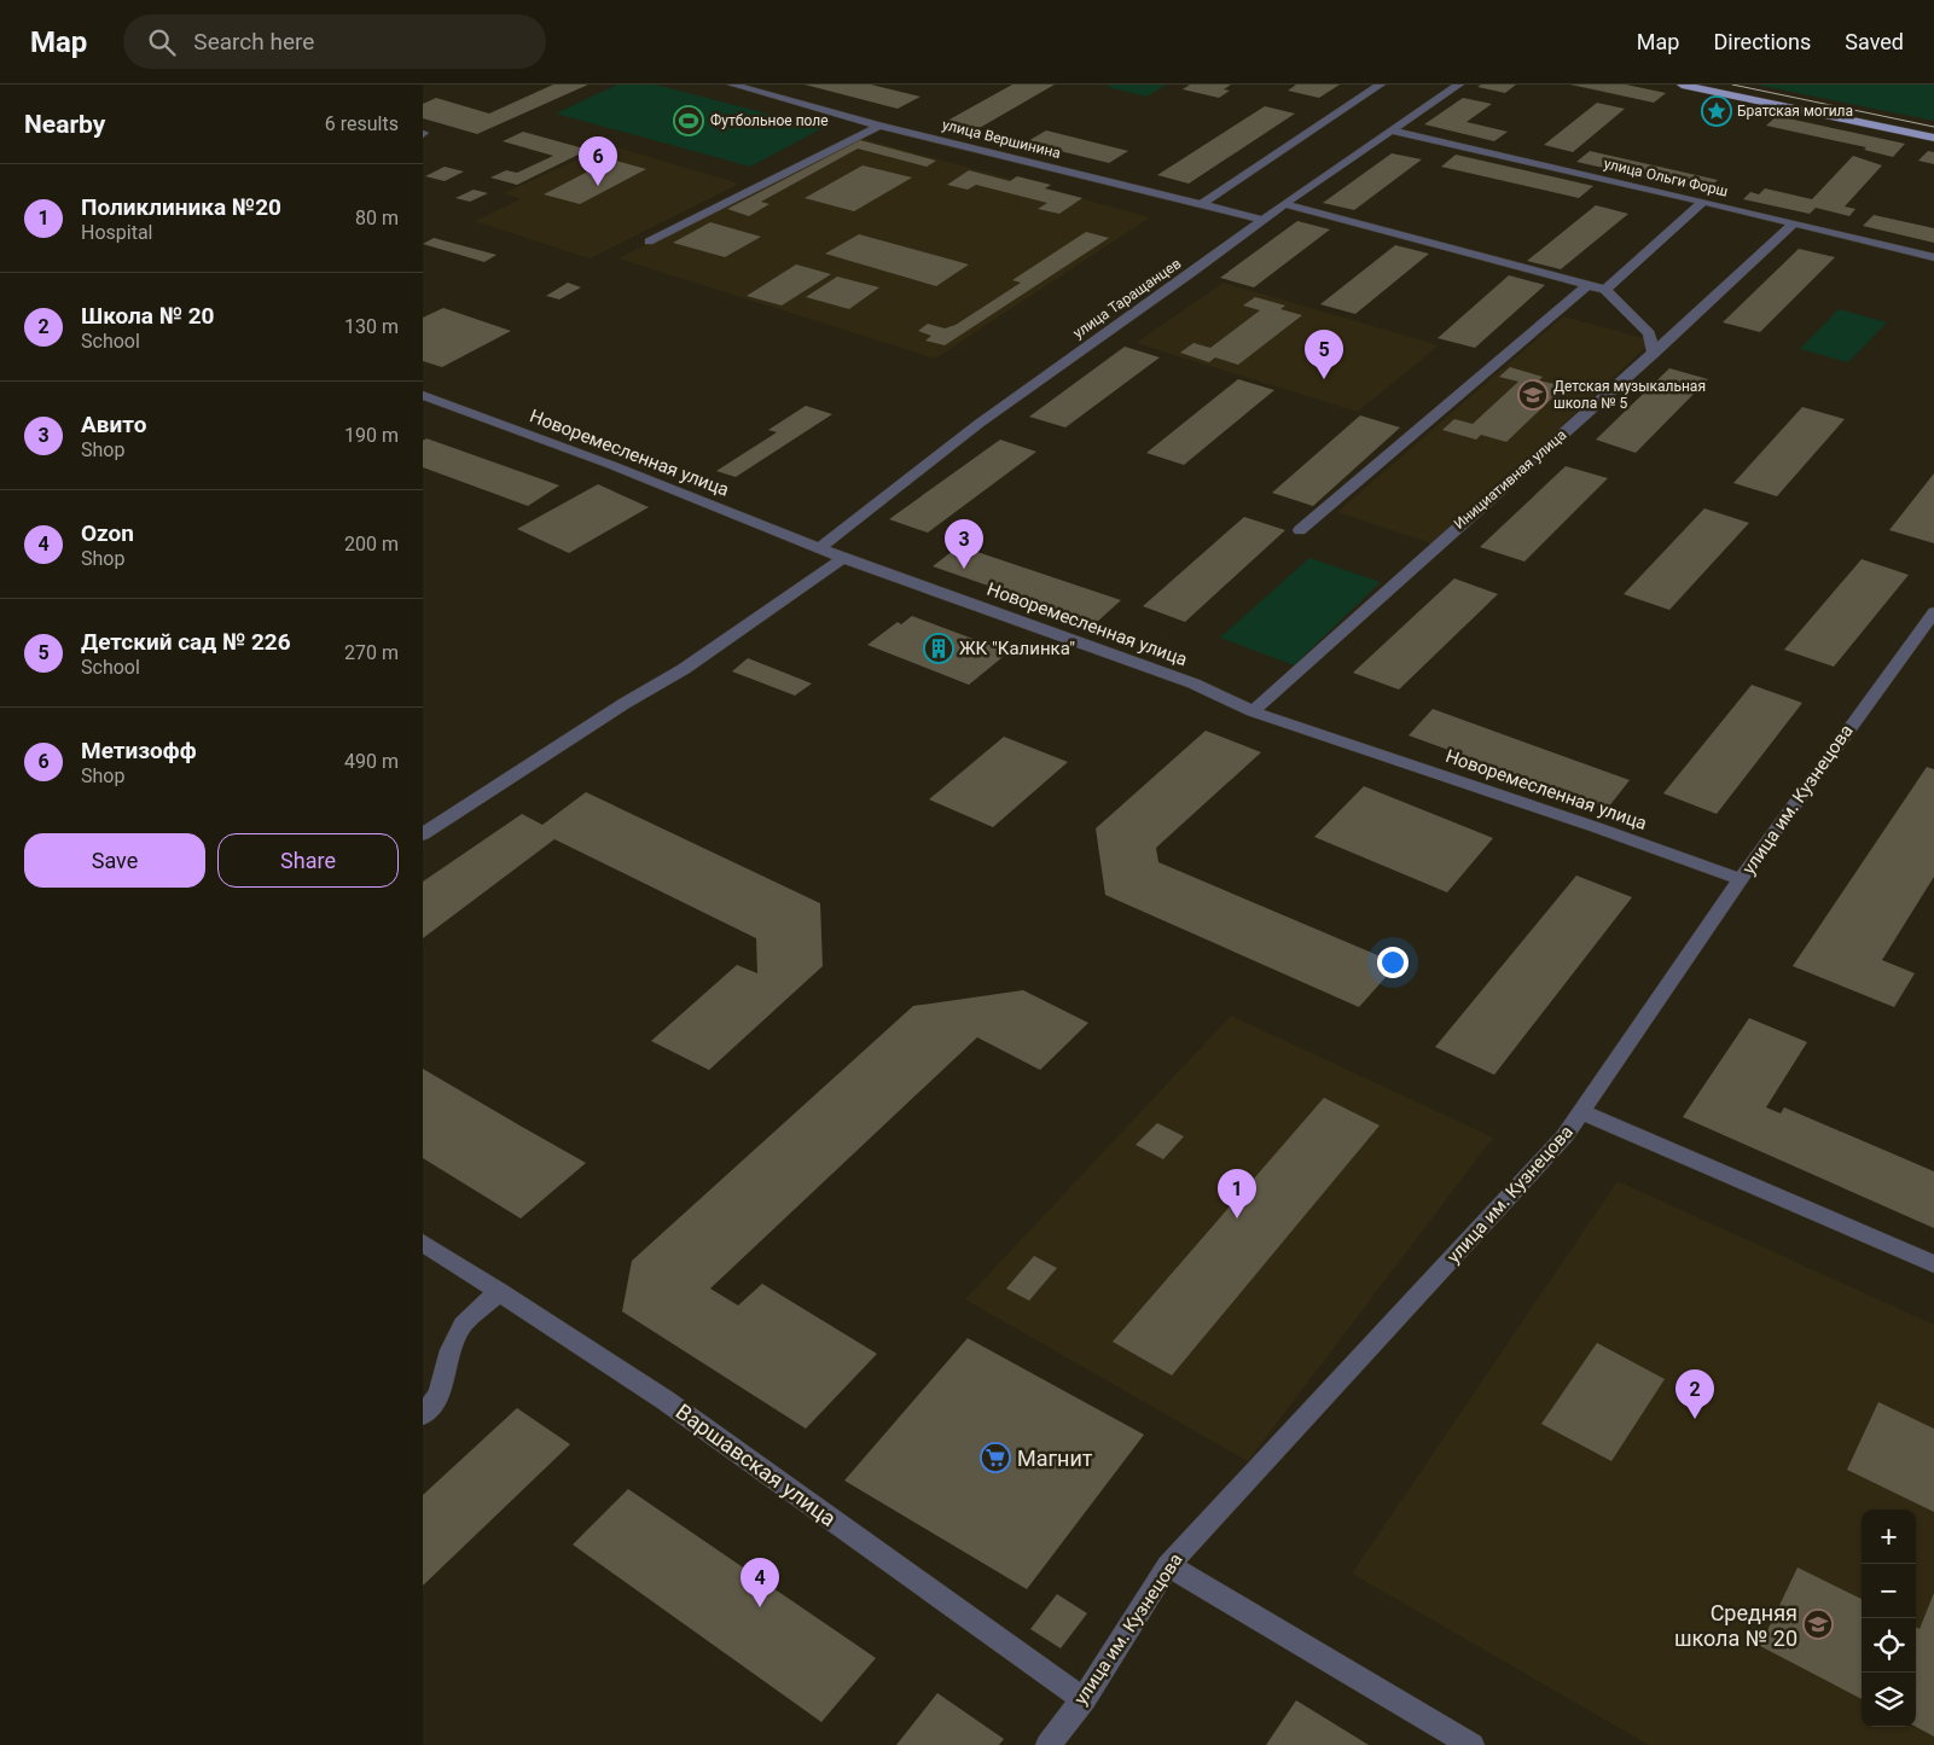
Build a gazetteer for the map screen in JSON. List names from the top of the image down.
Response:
{
  "streets": {
    "street": [
      "улица Вершинина",
      "улица Ольги Форш",
      "улица Таращанцев",
      "Новоремесленная улица",
      "Инициативная улица",
      "улица им. Кузнецова",
      "Варшавская улица"
    ]
  },
  "crossings": [
    ["улица Вершинина", "улица Таращанцев"],
    ["улица Ольги Форш", "улица Таращанцев"],
    ["улица Ольги Форш", "Инициативная улица"],
    ["улица Таращанцев", "Новоремесленная улица"],
    ["Новоремесленная улица", "Инициативная улица"],
    ["Новоремесленная улица", "улица им. Кузнецова"],
    ["улица им. Кузнецова", "Варшавская улица"]
  ],
  "places": {
    "place": ["Братская могила"],
    "sports": ["Футбольное поле"],
    "school or university": ["Детская музыкальная школа № 5", "Средняя школа № 20"],
    "building": ["ЖК \"Калинка\""],
    "supermarket": ["Магнит"]
  },
  "page": {
    "header": "Map",
    "search": "Search here",
    "nav": ["Map", "Directions", "Saved"],
    "heading": ["Nearby", "6 results"],
    "pins": [
      "6",
      "5",
      "3",
      "1",
      "2",
      "4"
    ],
    "list": [
      {
        "mark": "1",
        "name": "Поликлиника №20",
        "note": "Hospital",
        "value": "80 m"
      },
      {
        "mark": "2",
        "name": "Школа № 20",
        "note": "School",
        "value": "130 m"
      },
      {
        "mark": "3",
        "name": "Авито",
        "note": "Shop",
        "value": "190 m"
      },
      {
        "mark": "4",
        "name": "Ozon",
        "note": "Shop",
        "value": "200 m"
      },
      {
        "mark": "5",
        "name": "Детский сад № 226",
        "note": "School",
        "value": "270 m"
      },
      {
        "mark": "6",
        "name": "Метизофф",
        "note": "Shop",
        "value": "490 m"
      }
    ],
    "buttons": ["Save", "Share"],
    "map_buttons": ["+", "−"]
  }
}
